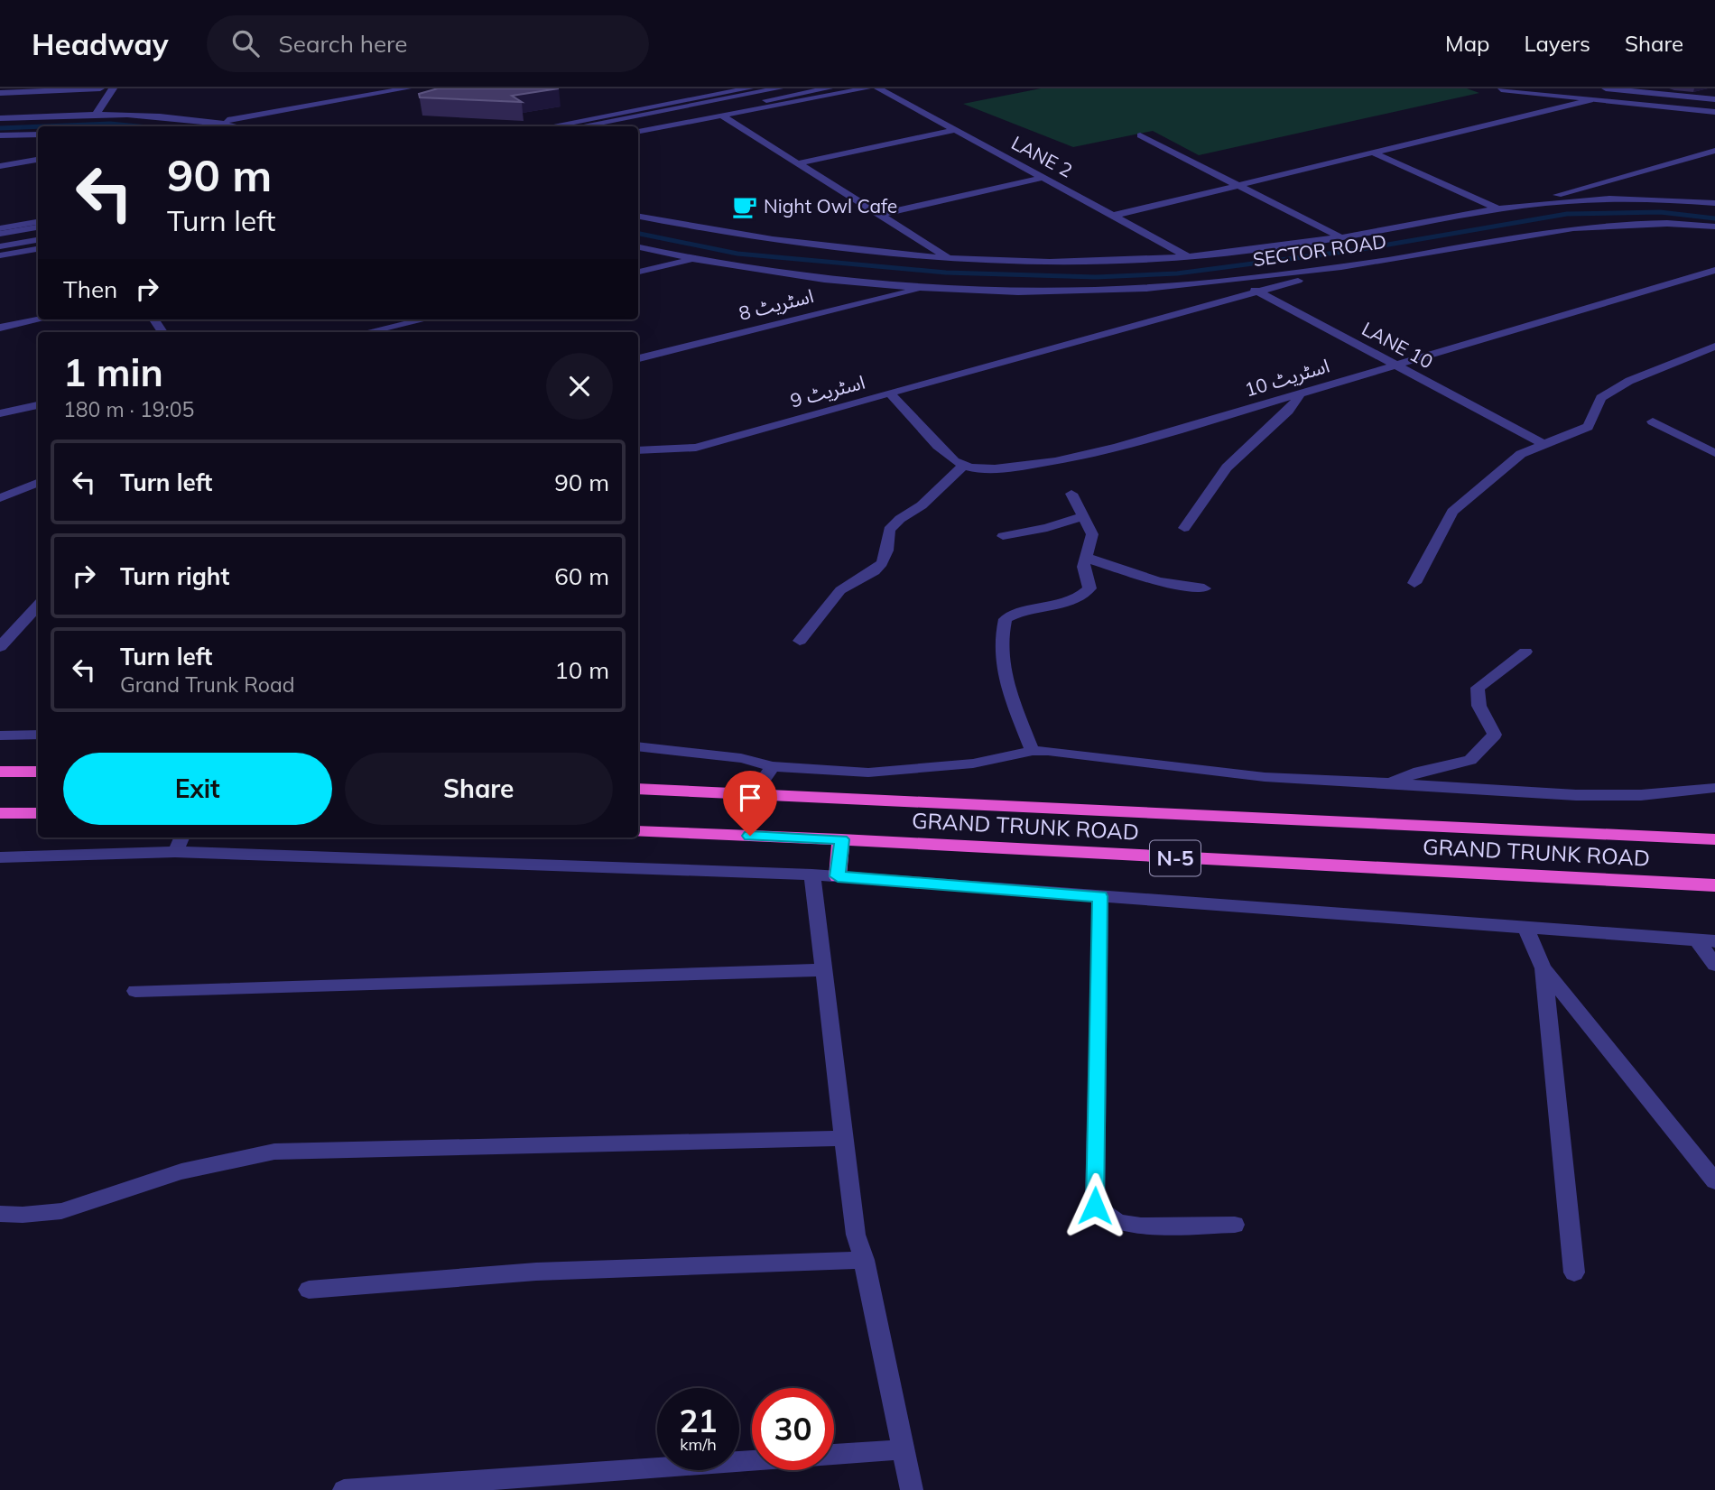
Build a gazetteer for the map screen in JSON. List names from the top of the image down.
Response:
{
  "streets": {
    "highway": ["GRAND TRUNK ROAD", "N-5"],
    "street": [
      "LANE 2",
      "SECTOR ROAD",
      "اسٹریٹ 8",
      "LANE 10",
      "اسٹریٹ 10",
      "اسٹریٹ 9"
    ]
  },
  "crossings": [
    ["SECTOR ROAD", "اسٹریٹ 8"],
    ["SECTOR ROAD", "LANE 10"],
    ["SECTOR ROAD", "اسٹریٹ 9"],
    ["LANE 10", "اسٹریٹ 10"],
    ["LANE 10", "اسٹریٹ 9"]
  ],
  "places": {
    "cafe": ["Night Owl Cafe"]
  },
  "page": {
    "header": "Headway",
    "search": "Search here",
    "nav": ["Map", "Layers", "Share"],
    "turn": ["90 m", "Turn left"],
    "then": "Then",
    "heading": ["1 min", "180 m · 19:05"],
    "list": [
      {
        "name": "Turn left",
        "value": "90 m"
      },
      {
        "name": "Turn right",
        "value": "60 m"
      },
      {
        "name": "Turn left",
        "note": "Grand Trunk Road",
        "value": "10 m"
      }
    ],
    "buttons": ["Exit", "Share"],
    "speed": "21 km/h",
    "limit": "30"
  }
}
